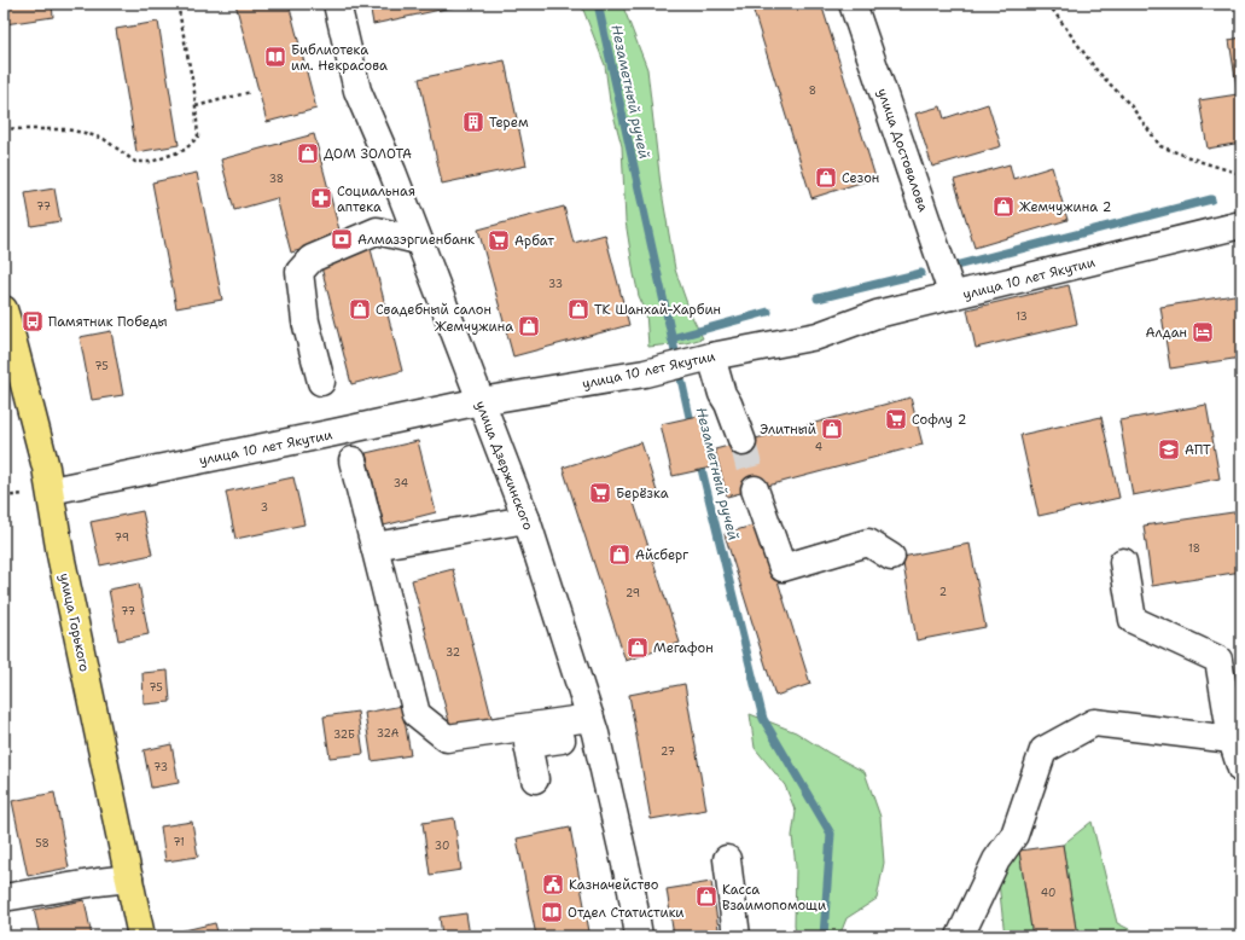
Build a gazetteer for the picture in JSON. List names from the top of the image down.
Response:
{
  "streets": {
    "main road": ["улица Горького"],
    "street": ["улица Достовалова", "улица 10 лет Якутии", "улица Дзержинского"]
  },
  "crossings": [
    ["улица Достовалова", "улица 10 лет Якутии"],
    ["улица 10 лет Якутии", "улица Дзержинского"],
    ["улица 10 лет Якутии", "улица Горького"]
  ],
  "water": ["Незаметный ручей"],
  "places": {
    "library": ["Библиотека им. Некрасова", "Отдел Статистики"],
    "building": ["Терем"],
    "shop": [
      "ДОМ ЗОЛОТА",
      "Сезон",
      "Жемчужина 2",
      "Свадебный салон",
      "ТК Шанхай-Харбин",
      "Жемчужина",
      "Элитный",
      "Айсберг",
      "Мегафон",
      "Касса Взаимопомощи"
    ],
    "pharmacy": ["Социальная аптека"],
    "bank": ["Алмазэргиенбанк"],
    "supermarket": ["Арбат", "Софлу 2", "Берёзка"],
    "bus stop": ["Памятник Победы"],
    "hotel": ["Алдан"],
    "school or university": ["АПТ"],
    "public building": ["Казначейство"]
  },
  "house_numbers": [
    "8",
    "38",
    "77",
    "33",
    "13",
    "75",
    "4",
    "34",
    "3",
    "79",
    "18",
    "2",
    "29",
    "77",
    "32",
    "75",
    "32А",
    "32Б",
    "27",
    "73",
    "71",
    "58",
    "30",
    "40"
  ]
}
